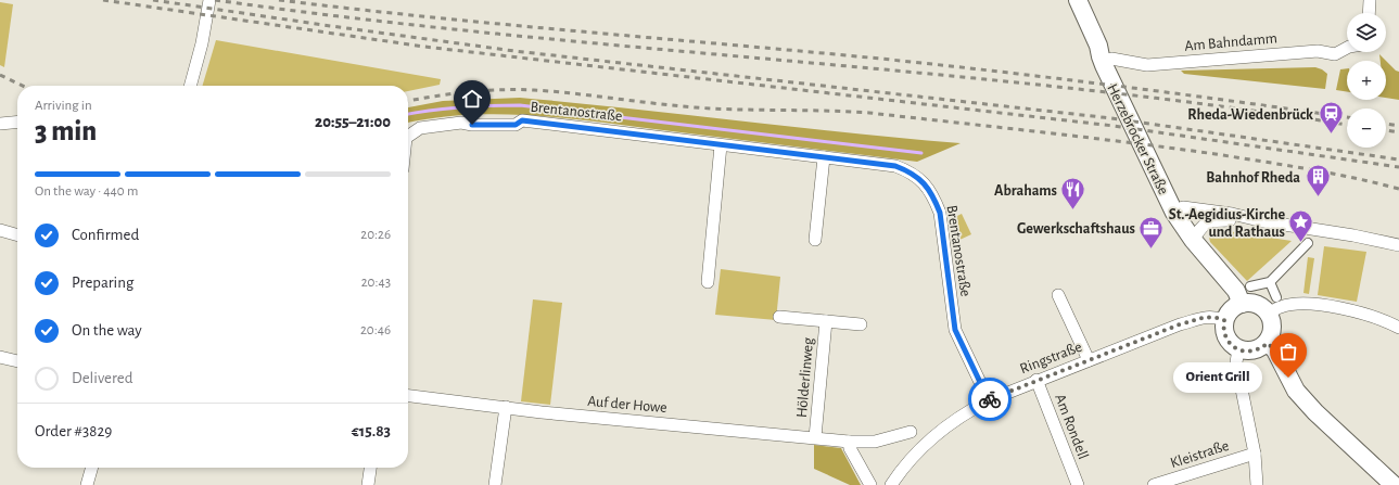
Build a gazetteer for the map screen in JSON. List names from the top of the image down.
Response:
{
  "streets": {
    "main road": ["Herzebrocker Straße"],
    "street": [
      "Am Bahndamm",
      "Brentanostraße",
      "Ringstraße",
      "Hölderlinweg",
      "Auf der Howe",
      "Am Rondell",
      "Kleistraße"
    ]
  },
  "crossings": [
    ["Am Bahndamm", "Herzebrocker Straße"],
    ["Brentanostraße", "Ringstraße"],
    ["Herzebrocker Straße", "Ringstraße"],
    ["Ringstraße", "Am Rondell"],
    ["Hölderlinweg", "Auf der Howe"]
  ],
  "places": {
    "station": ["Rheda-Wiedenbrück"],
    "building": ["Bahnhof Rheda"],
    "restaurant": ["Abrahams"],
    "place": ["St.-Aegidius-Kirche und Rathaus"],
    "office": ["Gewerkschaftshaus"],
    "other": ["Orient Grill"]
  },
  "page": {
    "map_buttons": ["+", "−"],
    "heading": ["3 min", "Arriving in", "20:55–21:00"],
    "panel": ["Order #3829", "€15.83"],
    "bar": "On the way · 440 m",
    "list": [
      ["Confirmed", "20:26"],
      ["Preparing", "20:43"],
      ["On the way", "20:46"],
      "Delivered"
    ],
    "bubble": "Orient Grill"
  }
}
